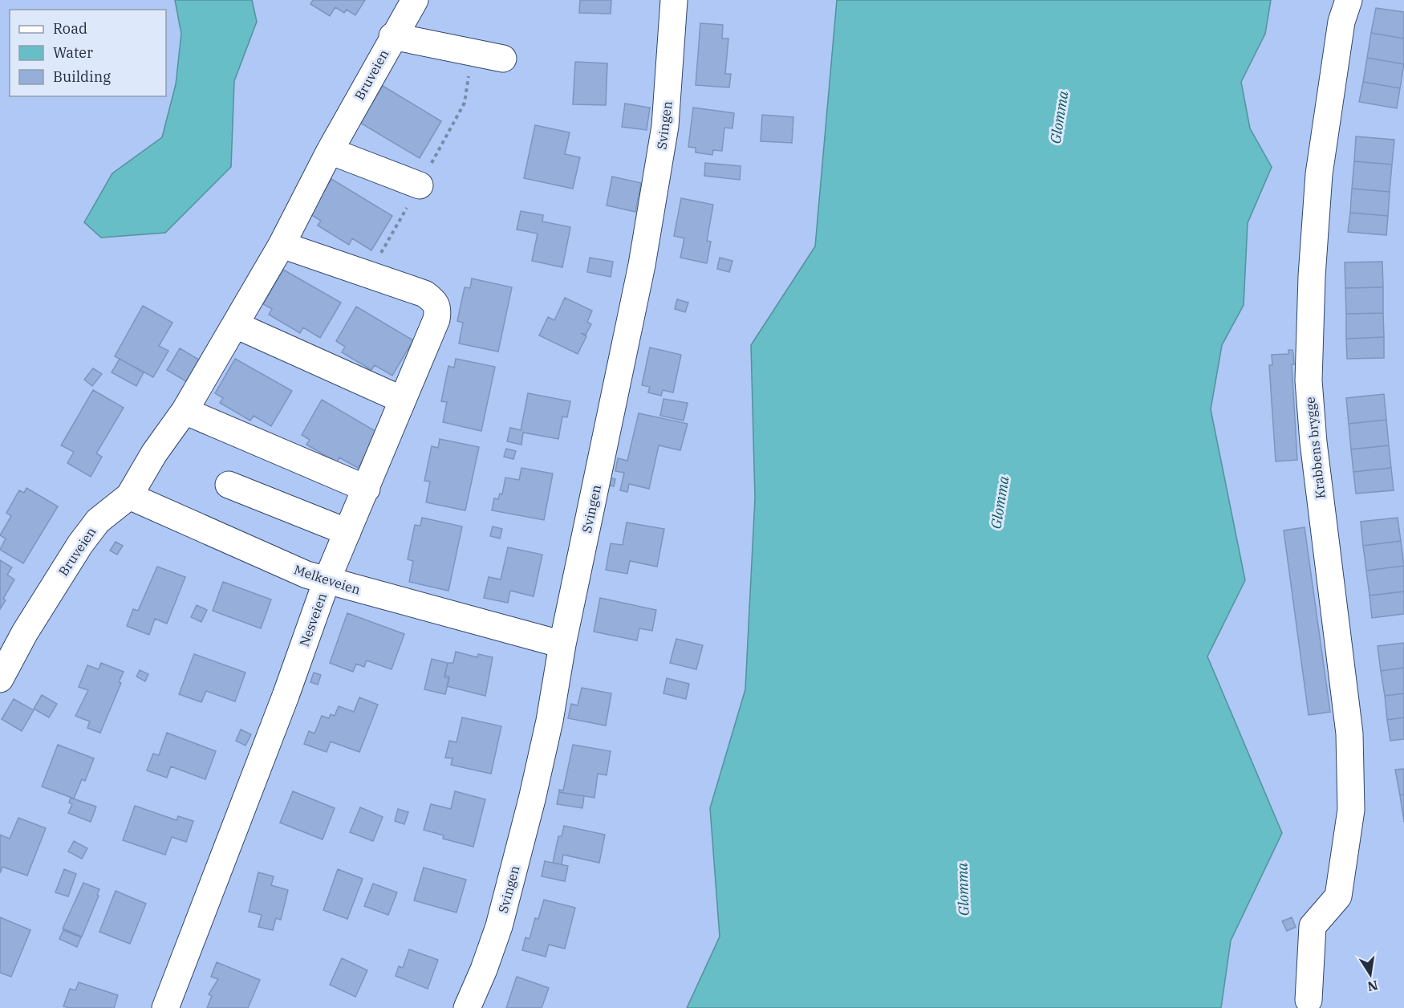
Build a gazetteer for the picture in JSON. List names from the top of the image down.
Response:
{
  "streets": {
    "street": [
      "Bruveien",
      "Svingen",
      "Krabbens brygge",
      "Melkeveien",
      "Nesveien"
    ]
  },
  "crossings": [
    ["Bruveien", "Melkeveien"],
    ["Bruveien", "Nesveien"],
    ["Svingen", "Melkeveien"],
    ["Melkeveien", "Nesveien"]
  ],
  "water": ["Glomma"],
  "legend": ["Road", "Water", "Building"],
  "north": "bottom"
}
